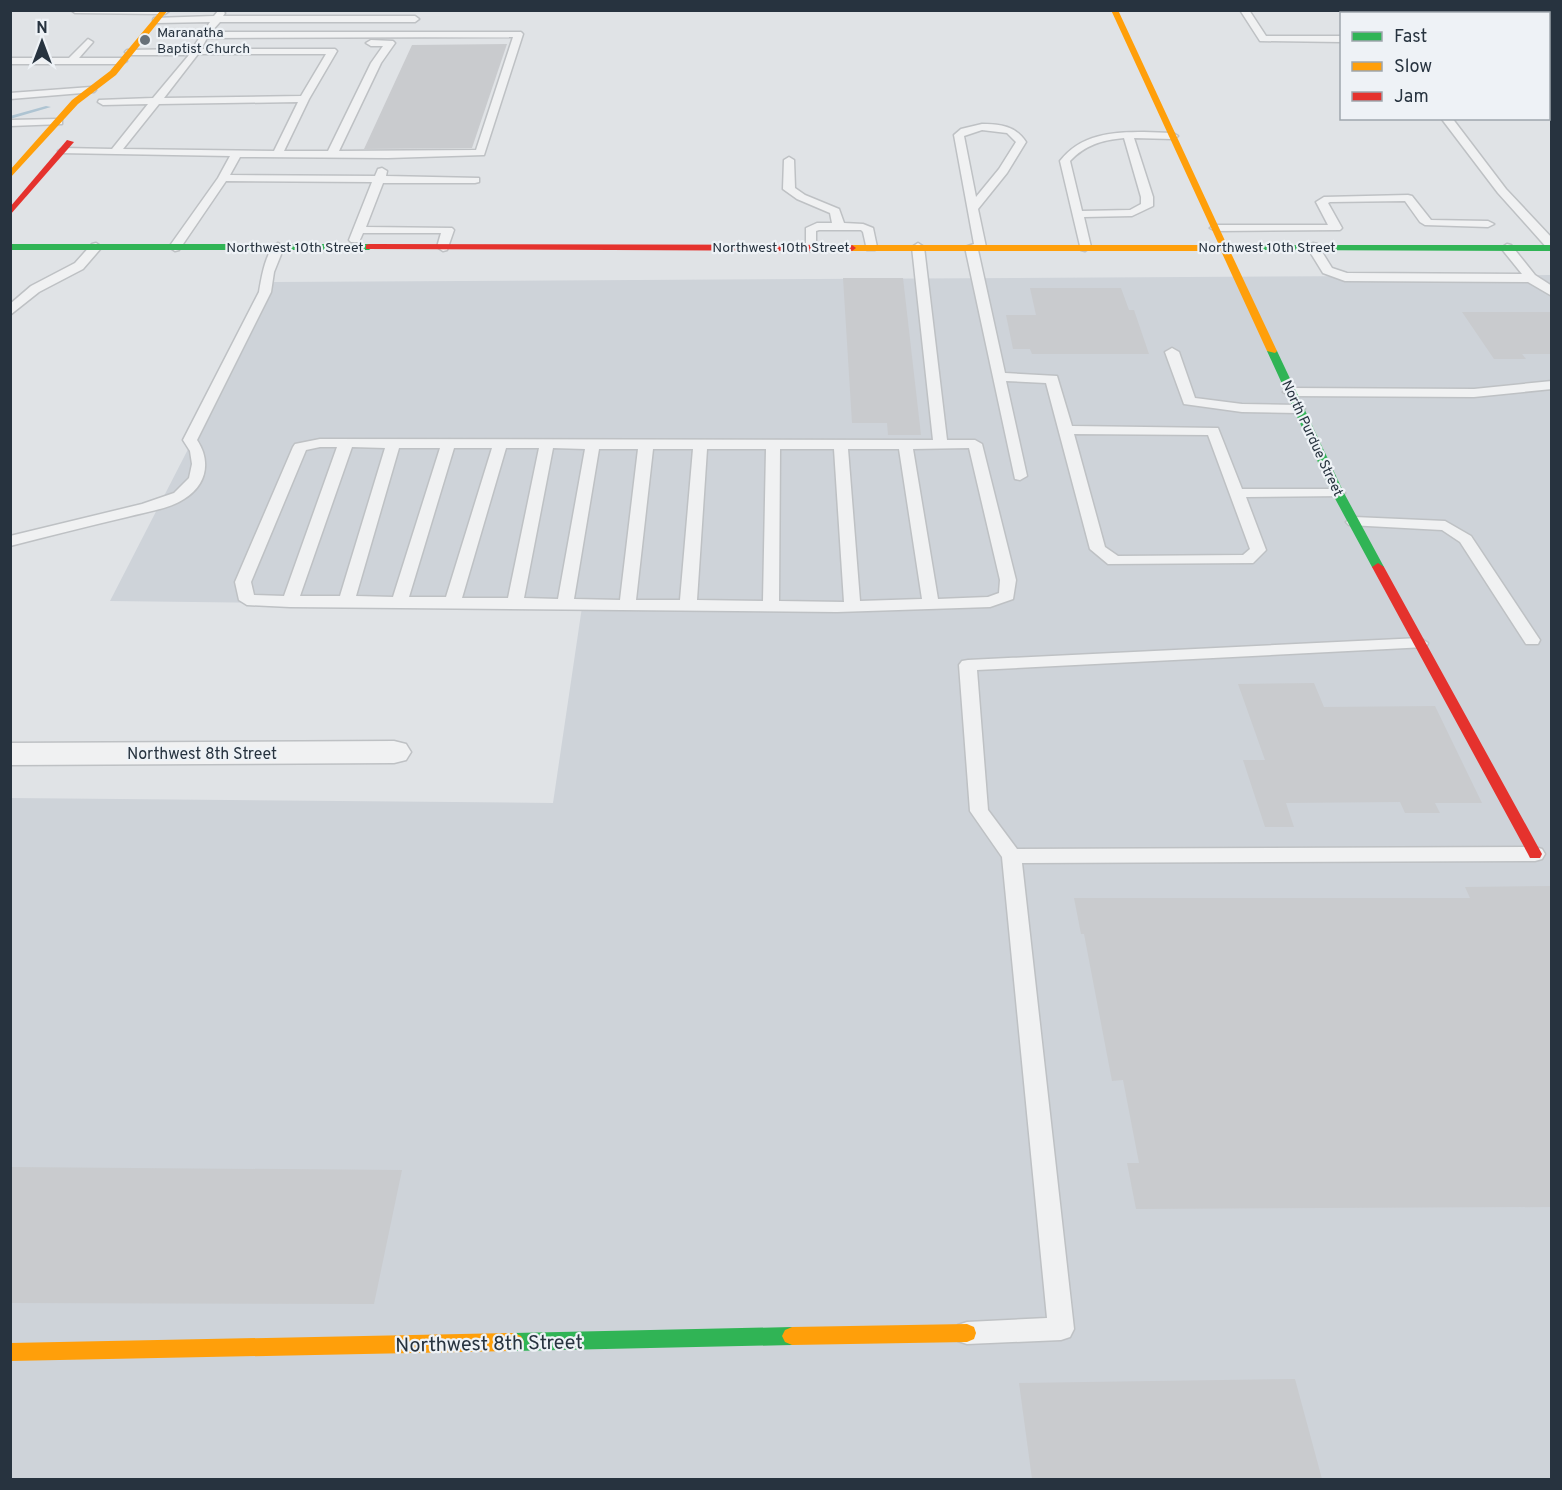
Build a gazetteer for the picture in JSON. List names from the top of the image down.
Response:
{
  "streets": {
    "main road": ["Northwest 10th Street", "North Purdue Street", "Northwest 8th Street"]
  },
  "crossings": [
    ["Northwest 10th Street", "North Purdue Street"]
  ],
  "places": ["Maranatha Baptist Church"],
  "legend": ["Fast", "Slow", "Jam"],
  "north": "top"
}
